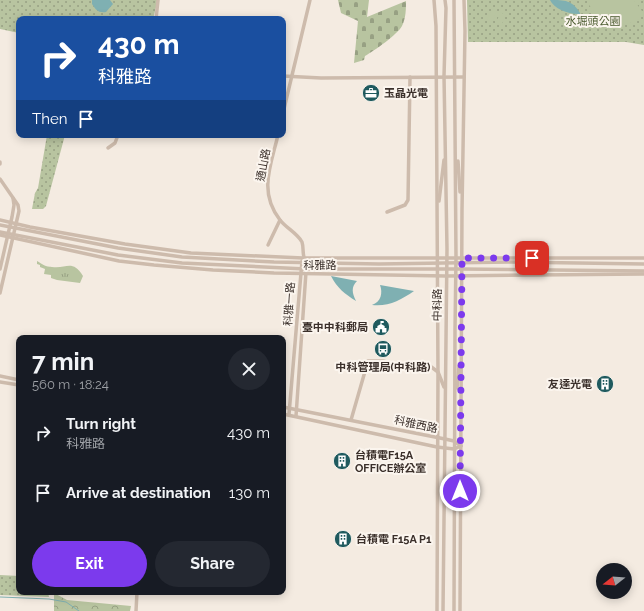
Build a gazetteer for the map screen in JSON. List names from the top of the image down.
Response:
{
  "streets": {
    "street": [
      "通山路",
      "科雅路",
      "科雅一路",
      "中科路",
      "科雅西路"
    ]
  },
  "crossings": [
    ["通山路", "科雅路"],
    ["通山路", "科雅一路"],
    ["科雅路", "科雅一路"],
    ["科雅路", "中科路"],
    ["科雅一路", "科雅西路"],
    ["中科路", "科雅西路"]
  ],
  "parks": ["水堀頭公園"],
  "places": {
    "office": ["玉晶光電"],
    "public building": ["臺中中科郵局"],
    "bus stop": ["中科管理局(中科路)"],
    "building": ["友達光電", "台積電F15A OFFICE辦公室", "台積電 F15A P1"]
  },
  "north": "left",
  "page": {
    "turn": ["430 m", "科雅路"],
    "then": "Then",
    "heading": ["7 min", "560 m · 18:24"],
    "list": [
      {
        "name": "Turn right",
        "note": "科雅路",
        "value": "430 m"
      },
      {
        "name": "Arrive at destination",
        "value": "130 m"
      }
    ],
    "buttons": ["Exit", "Share"]
  }
}
